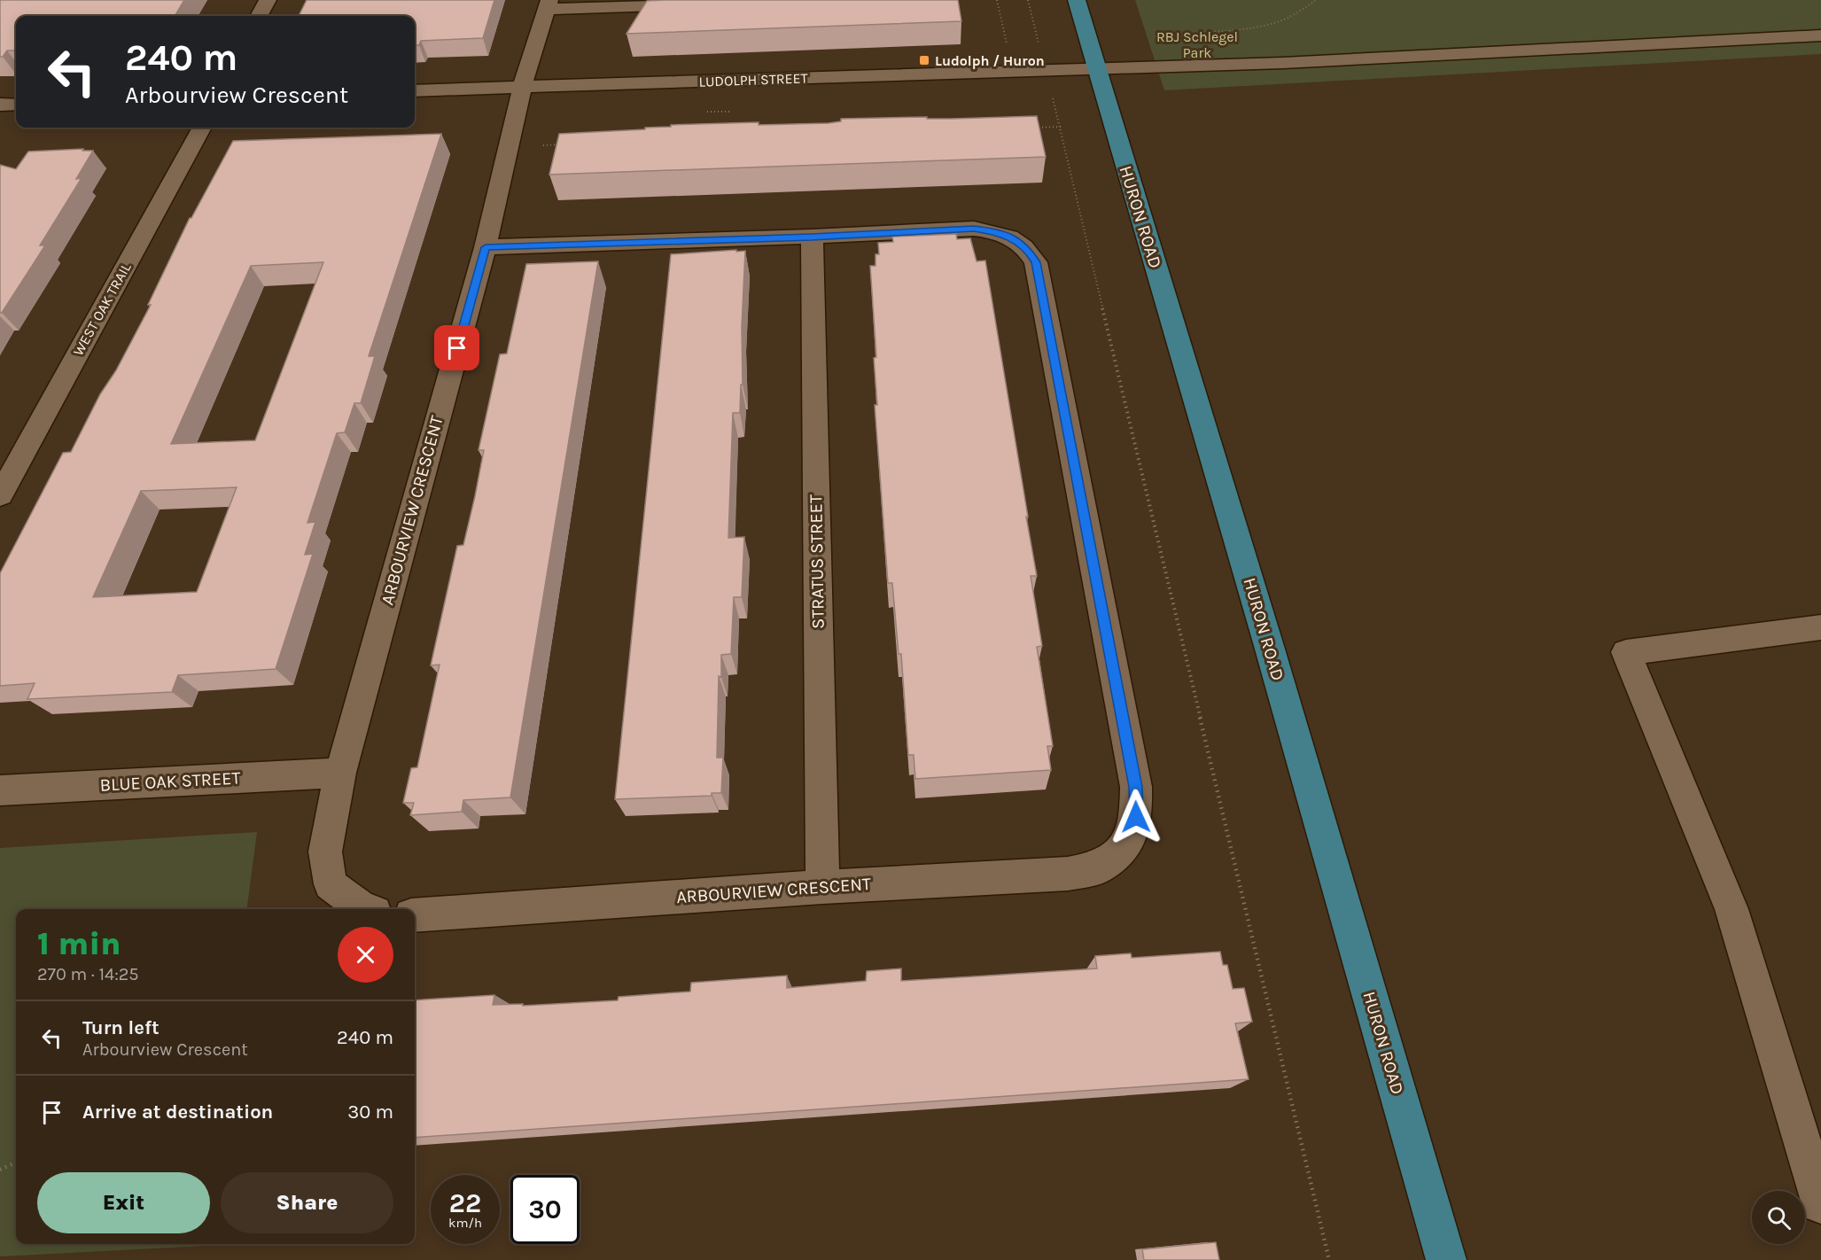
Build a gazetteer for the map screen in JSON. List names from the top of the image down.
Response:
{
  "streets": {
    "main road": ["HURON ROAD"],
    "street": [
      "LUDOLPH STREET",
      "WEST OAK TRAIL",
      "ARBOURVIEW CRESCENT",
      "STRATUS STREET",
      "BLUE OAK STREET"
    ]
  },
  "crossings": [
    ["LUDOLPH STREET", "HURON ROAD"],
    ["LUDOLPH STREET", "ARBOURVIEW CRESCENT"],
    ["ARBOURVIEW CRESCENT", "STRATUS STREET"],
    ["ARBOURVIEW CRESCENT", "BLUE OAK STREET"]
  ],
  "parks": ["RBJ Schlegel Park"],
  "places": {
    "transit": ["Ludolph / Huron"]
  },
  "page": {
    "turn": ["240 m", "Arbourview Crescent"],
    "heading": ["1 min", "270 m · 14:25"],
    "list": [
      {
        "name": "Turn left",
        "note": "Arbourview Crescent",
        "value": "240 m"
      },
      {
        "name": "Arrive at destination",
        "value": "30 m"
      }
    ],
    "buttons": ["Exit", "Share"],
    "speed": "22 km/h",
    "limit": "30"
  }
}
